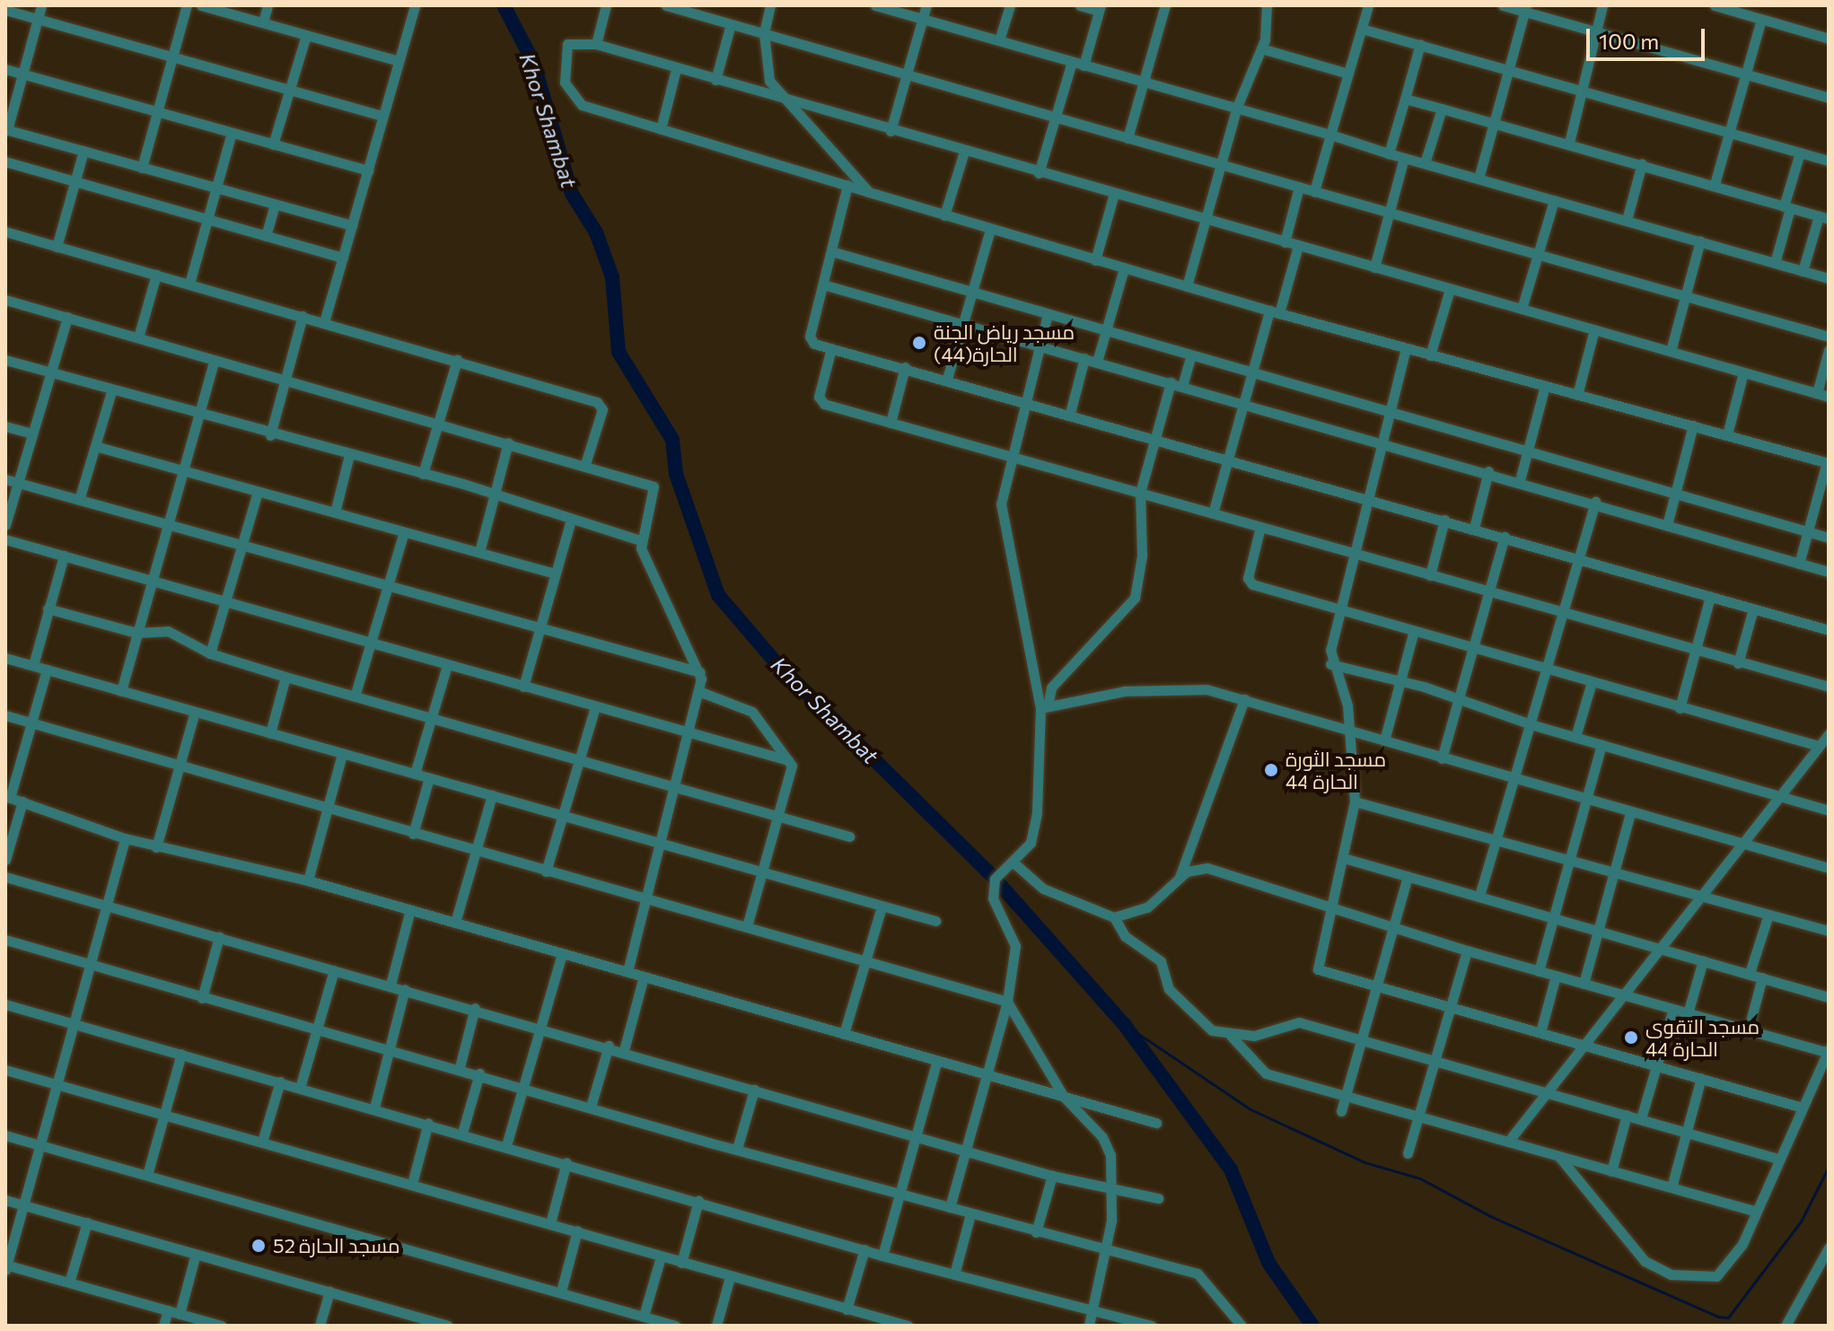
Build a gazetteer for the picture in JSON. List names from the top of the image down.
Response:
{
  "water": ["Khor Shambat"],
  "places": [
    "مسجد رياض الجنة الحارة(44)",
    "مسجد الثورة الحارة 44",
    "مسجد التقوي الحارة 44",
    "مسجد الحارة 52"
  ],
  "scale_bar": "100 m"
}
